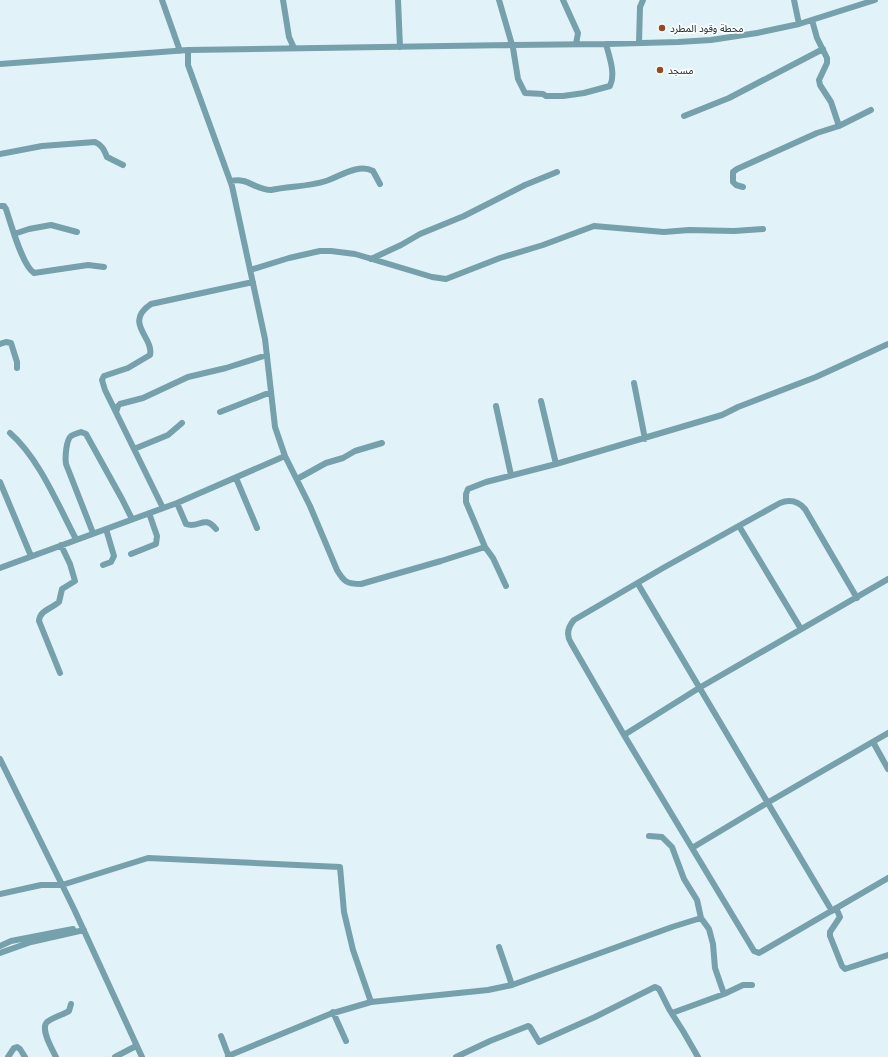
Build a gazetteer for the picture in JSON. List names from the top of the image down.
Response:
{
  "places": ["محطة وقود المطرد", "مسجد"]
}
